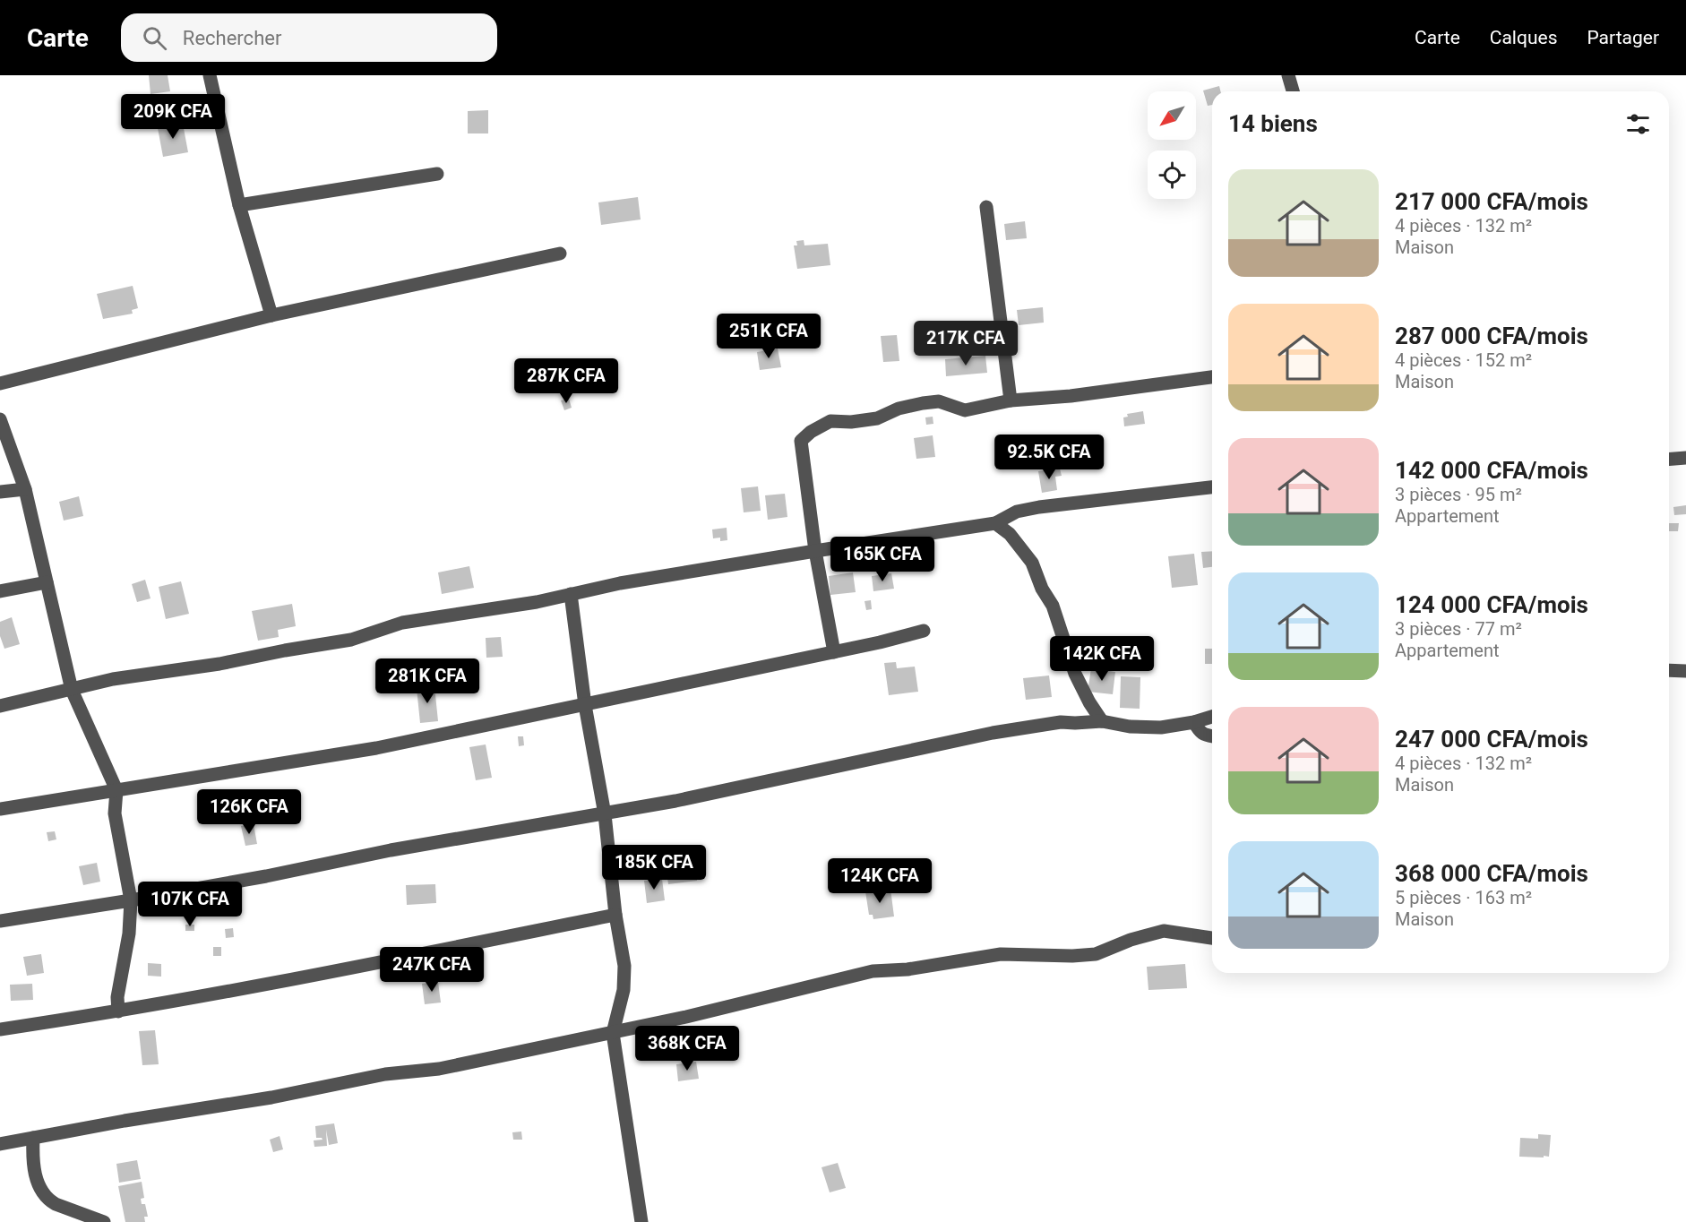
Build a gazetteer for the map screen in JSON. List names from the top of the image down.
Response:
{
  "north": "bottom left",
  "page": {
    "header": "Carte",
    "search": "Rechercher",
    "nav": ["Carte", "Calques", "Partager"],
    "heading": "14 biens",
    "price": [
      "209K CFA",
      "251K CFA",
      "217K CFA",
      "287K CFA",
      "92.5K CFA",
      "165K CFA",
      "142K CFA",
      "281K CFA",
      "126K CFA",
      "185K CFA",
      "124K CFA",
      "107K CFA",
      "247K CFA",
      "368K CFA"
    ],
    "list": [
      {
        "name": "217 000 CFA/mois",
        "note": "4 pièces · 132 m² · Maison"
      },
      {
        "name": "287 000 CFA/mois",
        "note": "4 pièces · 152 m² · Maison"
      },
      {
        "name": "142 000 CFA/mois",
        "note": "3 pièces · 95 m² · Appartement"
      },
      {
        "name": "124 000 CFA/mois",
        "note": "3 pièces · 77 m² · Appartement"
      },
      {
        "name": "247 000 CFA/mois",
        "note": "4 pièces · 132 m² · Maison"
      },
      {
        "name": "368 000 CFA/mois",
        "note": "5 pièces · 163 m² · Maison"
      }
    ]
  }
}
